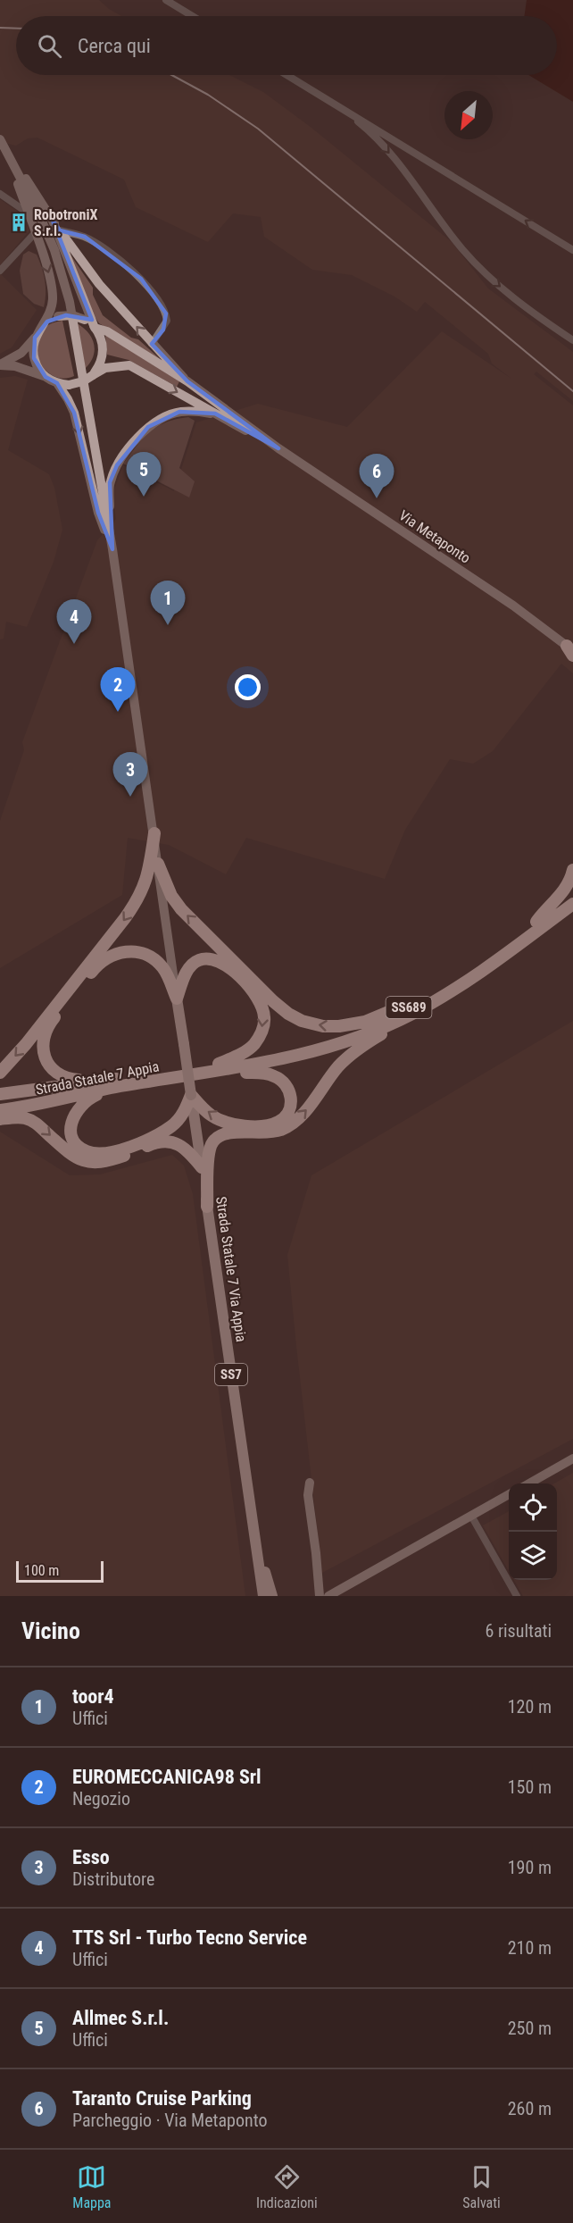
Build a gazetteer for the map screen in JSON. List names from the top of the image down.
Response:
{
  "streets": {
    "highway": ["SS689", "Strada Statale 7 Appia"],
    "main road": ["Via Metaponto", "Strada Statale 7 Via Appia", "SS7"]
  },
  "crossings": [
    ["SS689", "Strada Statale 7 Appia"]
  ],
  "places": {
    "building": ["RobotroniX S.r.l."]
  },
  "scale_bar": "100 m",
  "north": "bottom left",
  "page": {
    "search": "Cerca qui",
    "pins": [
      "5",
      "6",
      "1",
      "4",
      "2",
      "3"
    ],
    "scale": "100 m",
    "heading": ["Vicino", "6 risultati"],
    "list": [
      {
        "mark": "1",
        "name": "toor4",
        "note": "Uffici",
        "value": "120 m"
      },
      {
        "mark": "2",
        "name": "EUROMECCANICA98 Srl",
        "note": "Negozio",
        "value": "150 m"
      },
      {
        "mark": "3",
        "name": "Esso",
        "note": "Distributore",
        "value": "190 m"
      },
      {
        "mark": "4",
        "name": "TTS Srl - Turbo Tecno Service",
        "note": "Uffici",
        "value": "210 m"
      },
      {
        "mark": "5",
        "name": "Allmec S.r.l.",
        "note": "Uffici",
        "value": "250 m"
      },
      {
        "mark": "6",
        "name": "Taranto Cruise Parking",
        "note": "Parcheggio · Via Metaponto",
        "value": "260 m"
      }
    ],
    "nav": ["Mappa", "Indicazioni", "Salvati"]
  }
}
